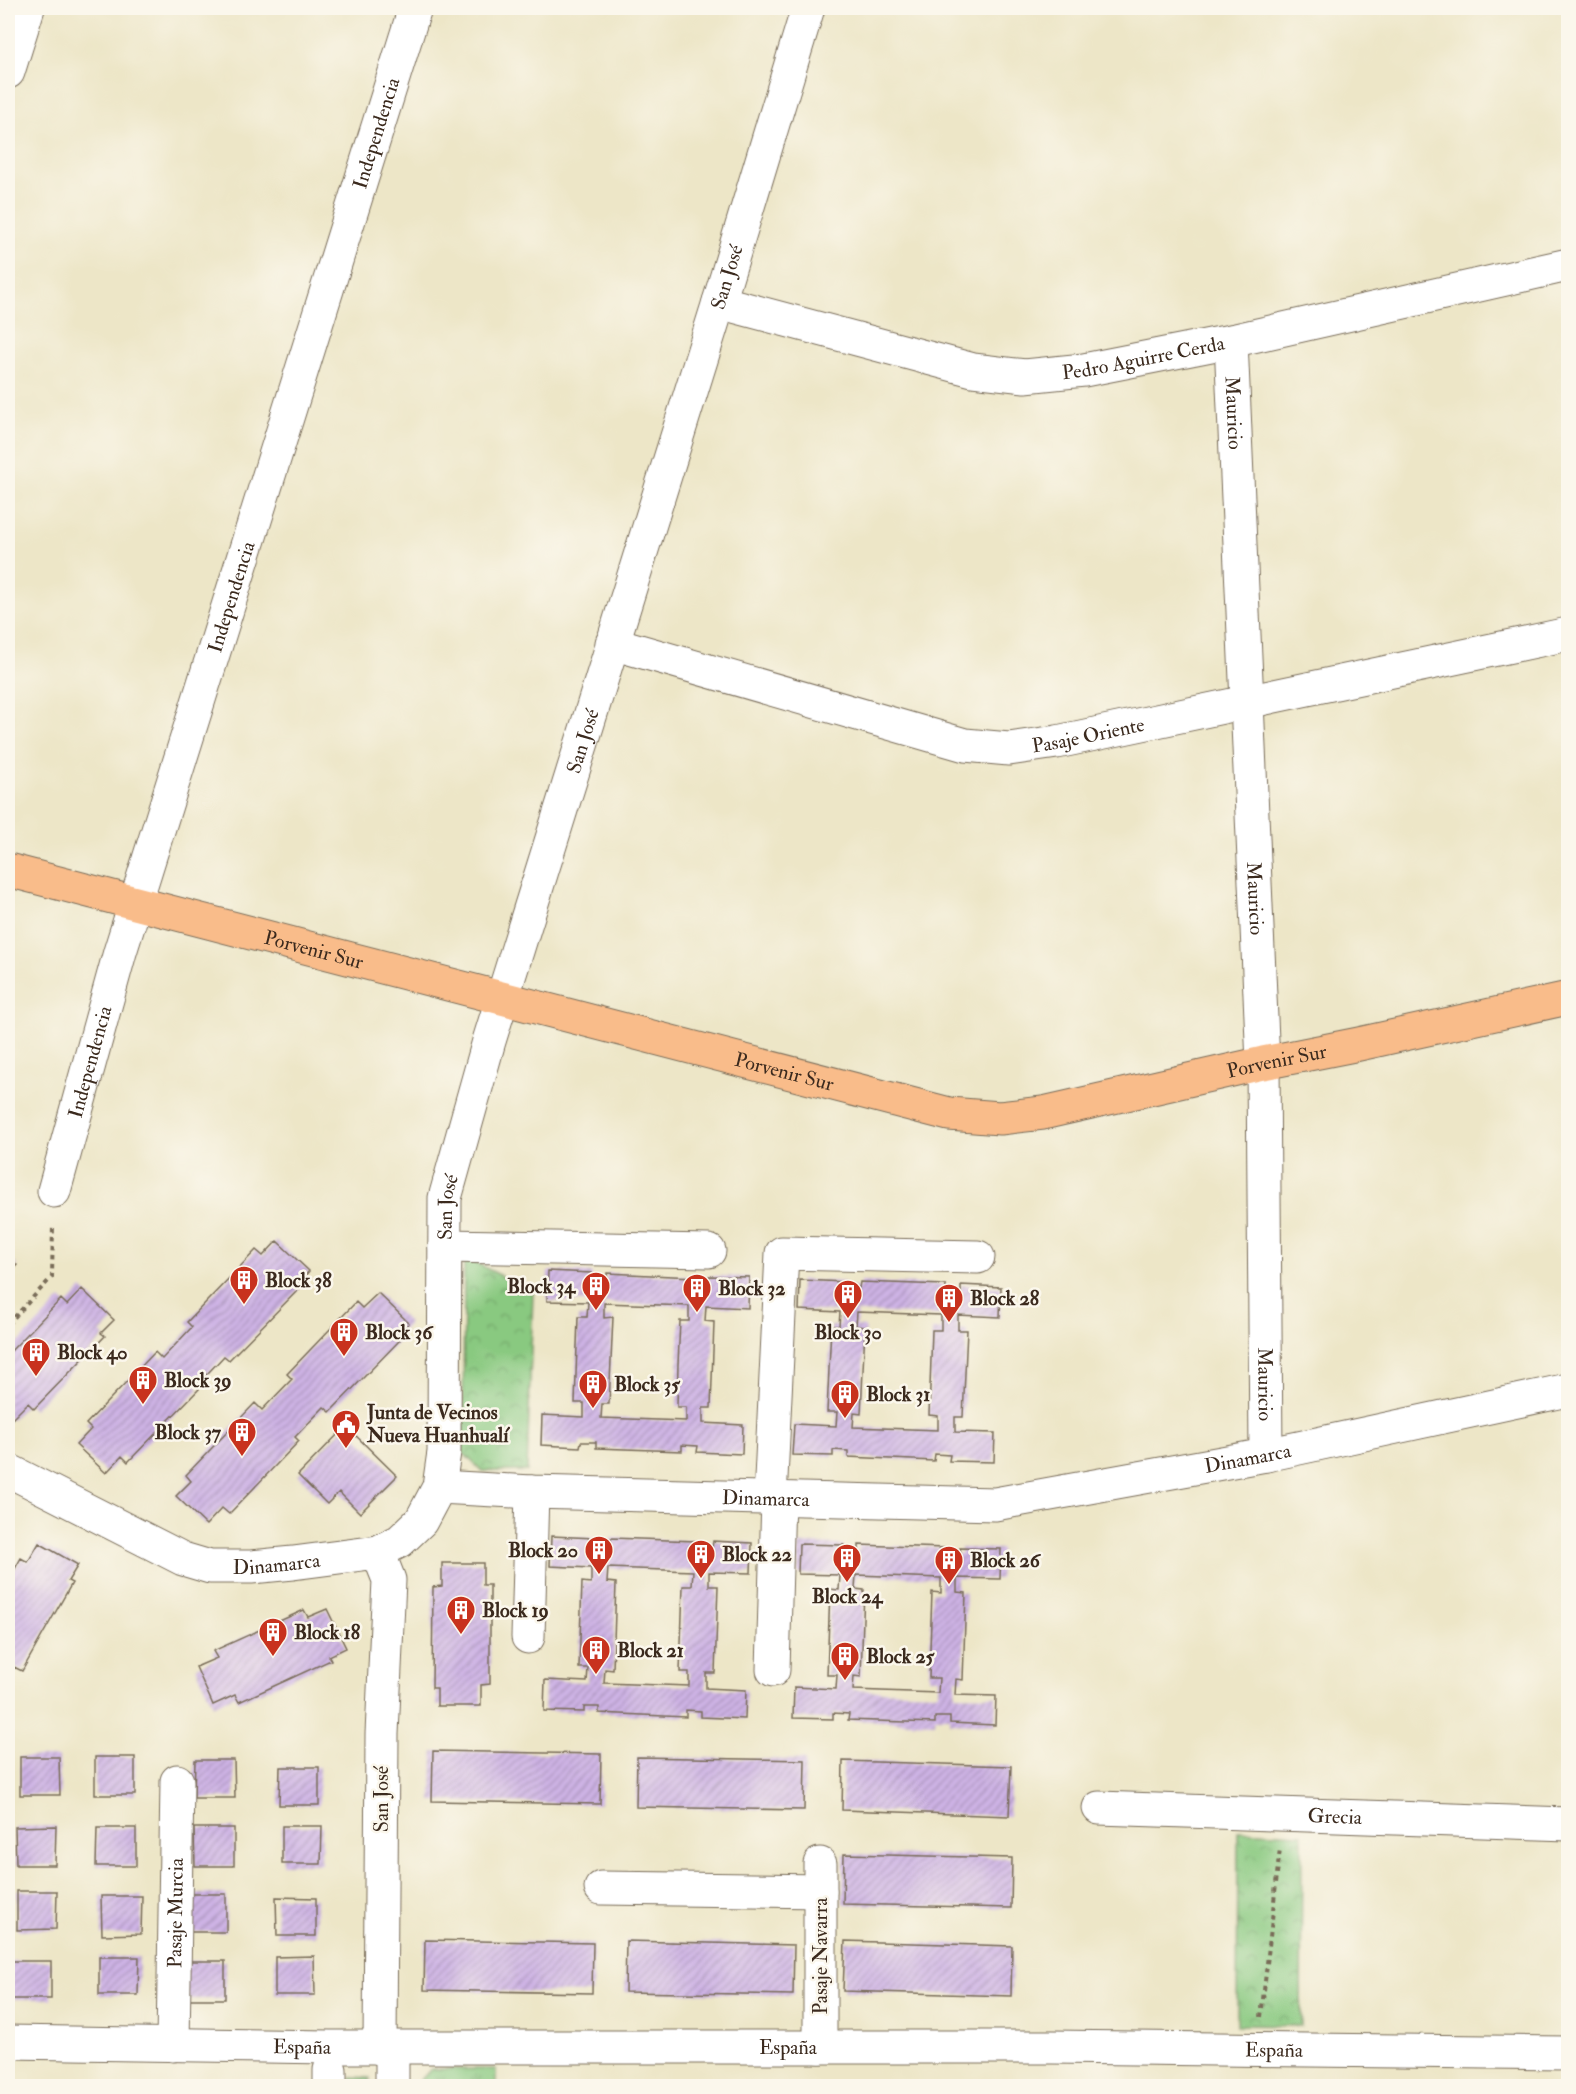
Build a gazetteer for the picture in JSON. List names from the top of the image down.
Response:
{
  "streets": {
    "main road": ["Porvenir Sur"],
    "street": [
      "Independencia",
      "San José",
      "Pedro Aguirre Cerda",
      "Mauricio",
      "Pasaje Oriente",
      "Dinamarca",
      "Grecia",
      "Pasaje Murcia",
      "Pasaje Navarra",
      "España"
    ]
  },
  "crossings": [
    ["Independencia", "Porvenir Sur"],
    ["San José", "Pedro Aguirre Cerda"],
    ["San José", "Pasaje Oriente"],
    ["San José", "Porvenir Sur"],
    ["San José", "Dinamarca"],
    ["San José", "España"],
    ["Pedro Aguirre Cerda", "Mauricio"],
    ["Mauricio", "Pasaje Oriente"],
    ["Mauricio", "Porvenir Sur"],
    ["Mauricio", "Dinamarca"],
    ["Pasaje Murcia", "España"],
    ["Pasaje Navarra", "España"]
  ],
  "places": {
    "building": [
      "Block 38",
      "Block 34",
      "Block 32",
      "Block 30",
      "Block 28",
      "Block 36",
      "Block 40",
      "Block 39",
      "Block 35",
      "Block 31",
      "Block 37",
      "Block 20",
      "Block 22",
      "Block 24",
      "Block 26",
      "Block 19",
      "Block 18",
      "Block 21",
      "Block 25"
    ],
    "public building": ["Junta de Vecinos Nueva Huanhualí"]
  }
}
